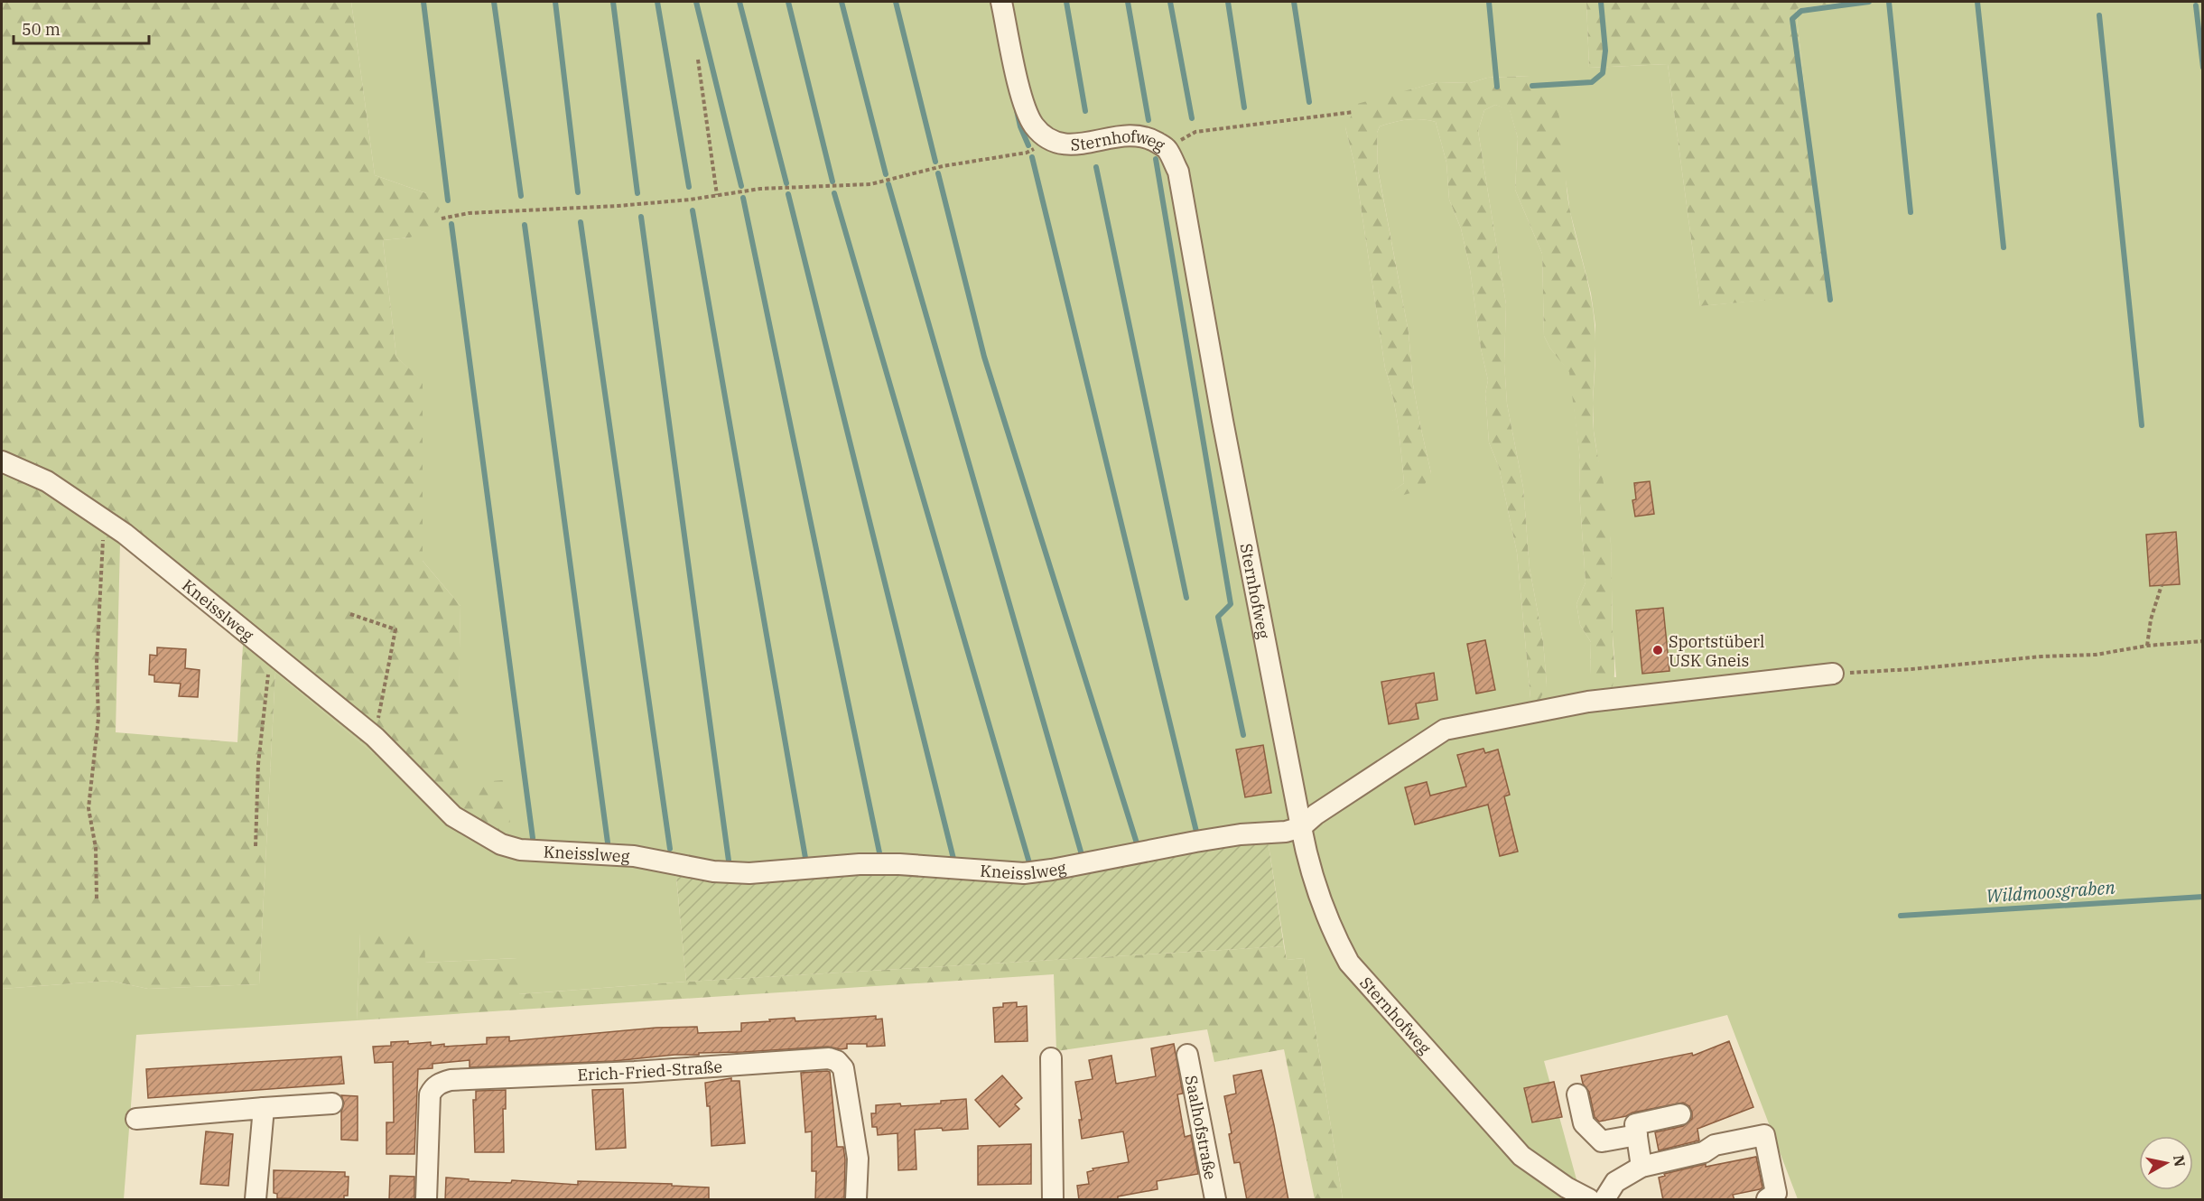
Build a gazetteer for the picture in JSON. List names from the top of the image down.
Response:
{
  "streets": {
    "street": [
      "Sternhofweg",
      "Kneisslweg",
      "Erich-Fried-Straße",
      "Saalhofstraße"
    ]
  },
  "crossings": [
    ["Sternhofweg", "Kneisslweg"]
  ],
  "water": ["Wildmoosgraben"],
  "places": ["Sportstüberl USK Gneis"],
  "scale_bar": "50 m",
  "north": "right"
}
